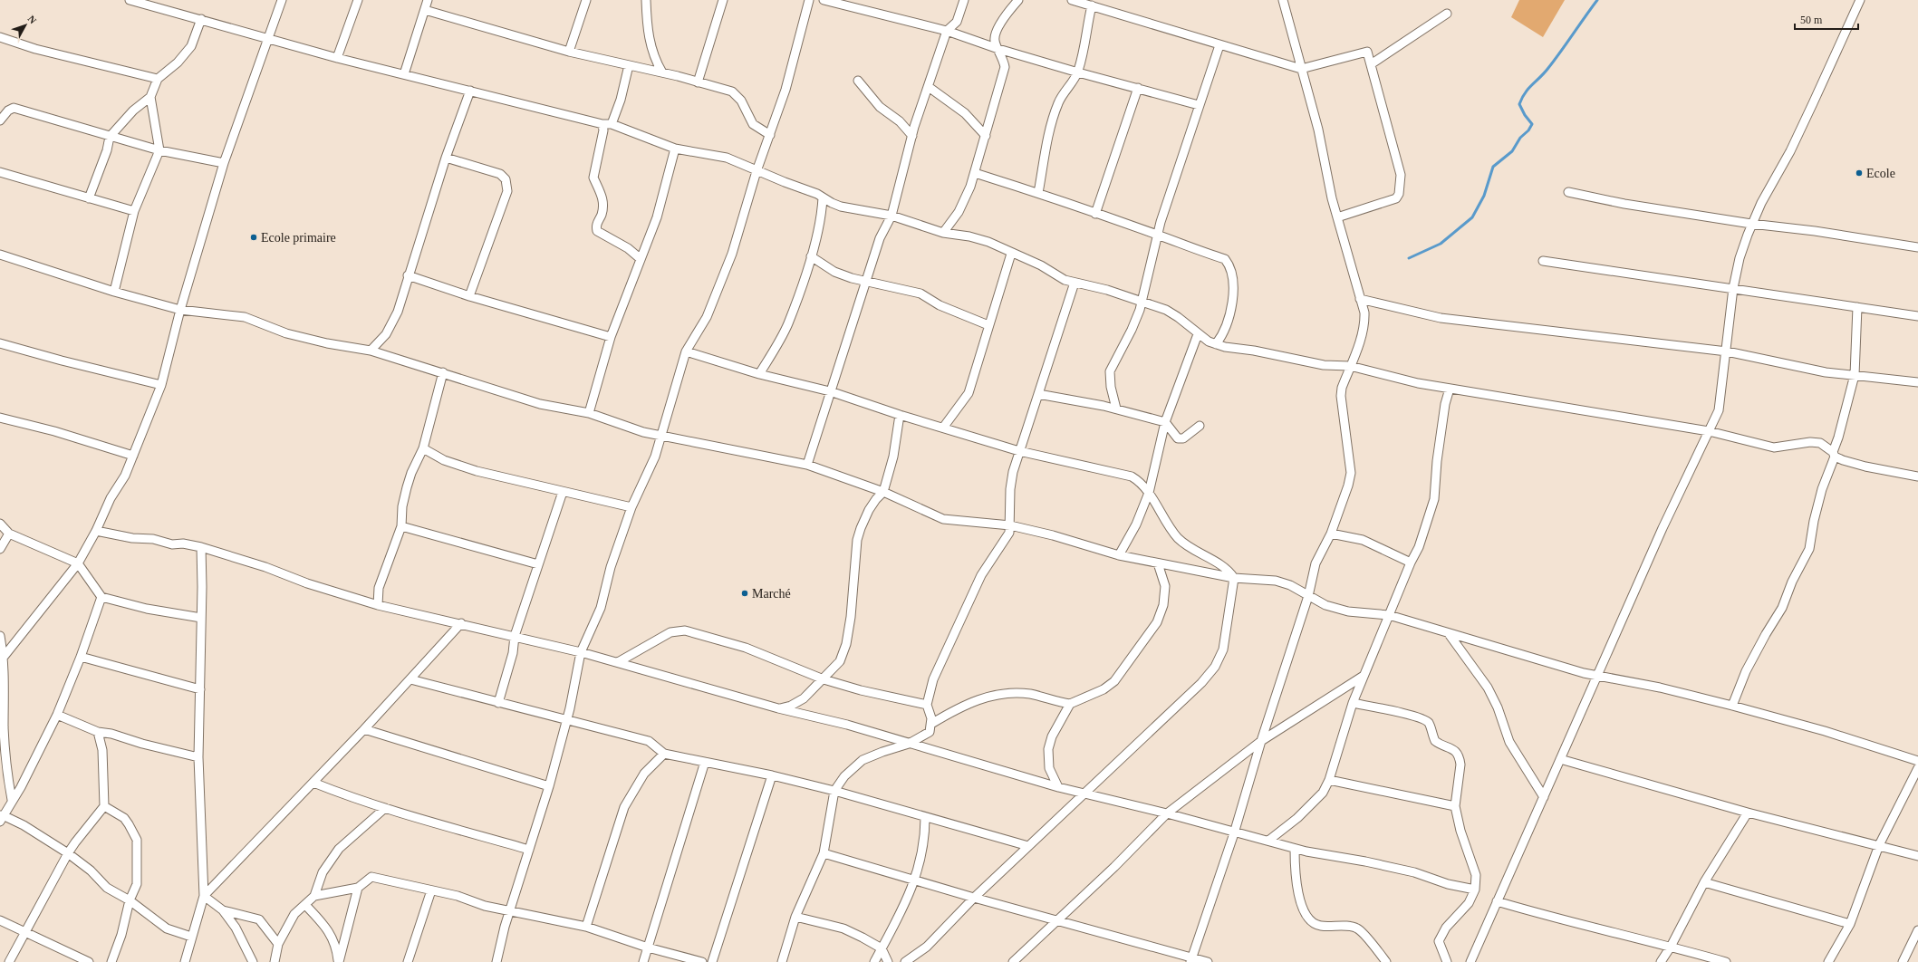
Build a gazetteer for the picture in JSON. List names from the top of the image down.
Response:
{
  "places": ["Ecole", "Ecole primaire", "Marché"],
  "scale_bar": "50 m",
  "north": "top right"
}
